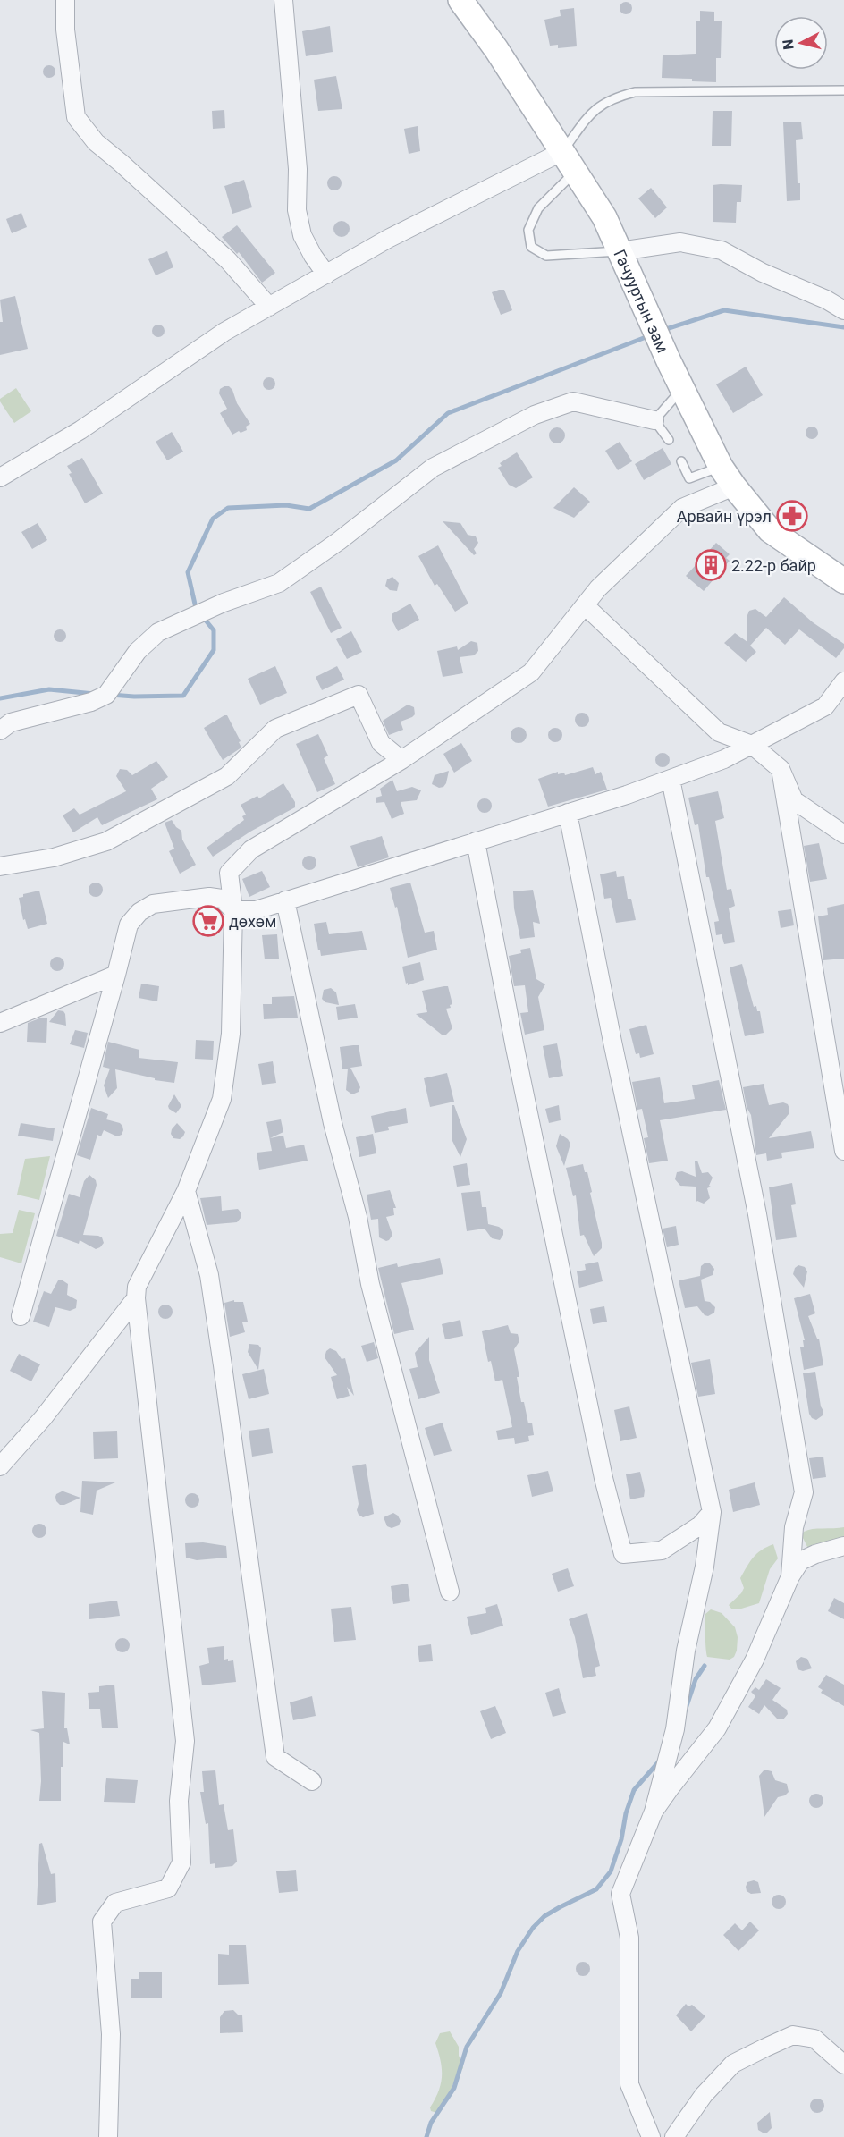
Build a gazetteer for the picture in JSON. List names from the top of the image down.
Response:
{
  "streets": {
    "main road": ["Гачууртын зам"]
  },
  "places": {
    "pharmacy": ["Арвайн үрэл"],
    "building": ["2.22-р байр"],
    "supermarket": ["дөхөм"]
  },
  "north": "left"
}
